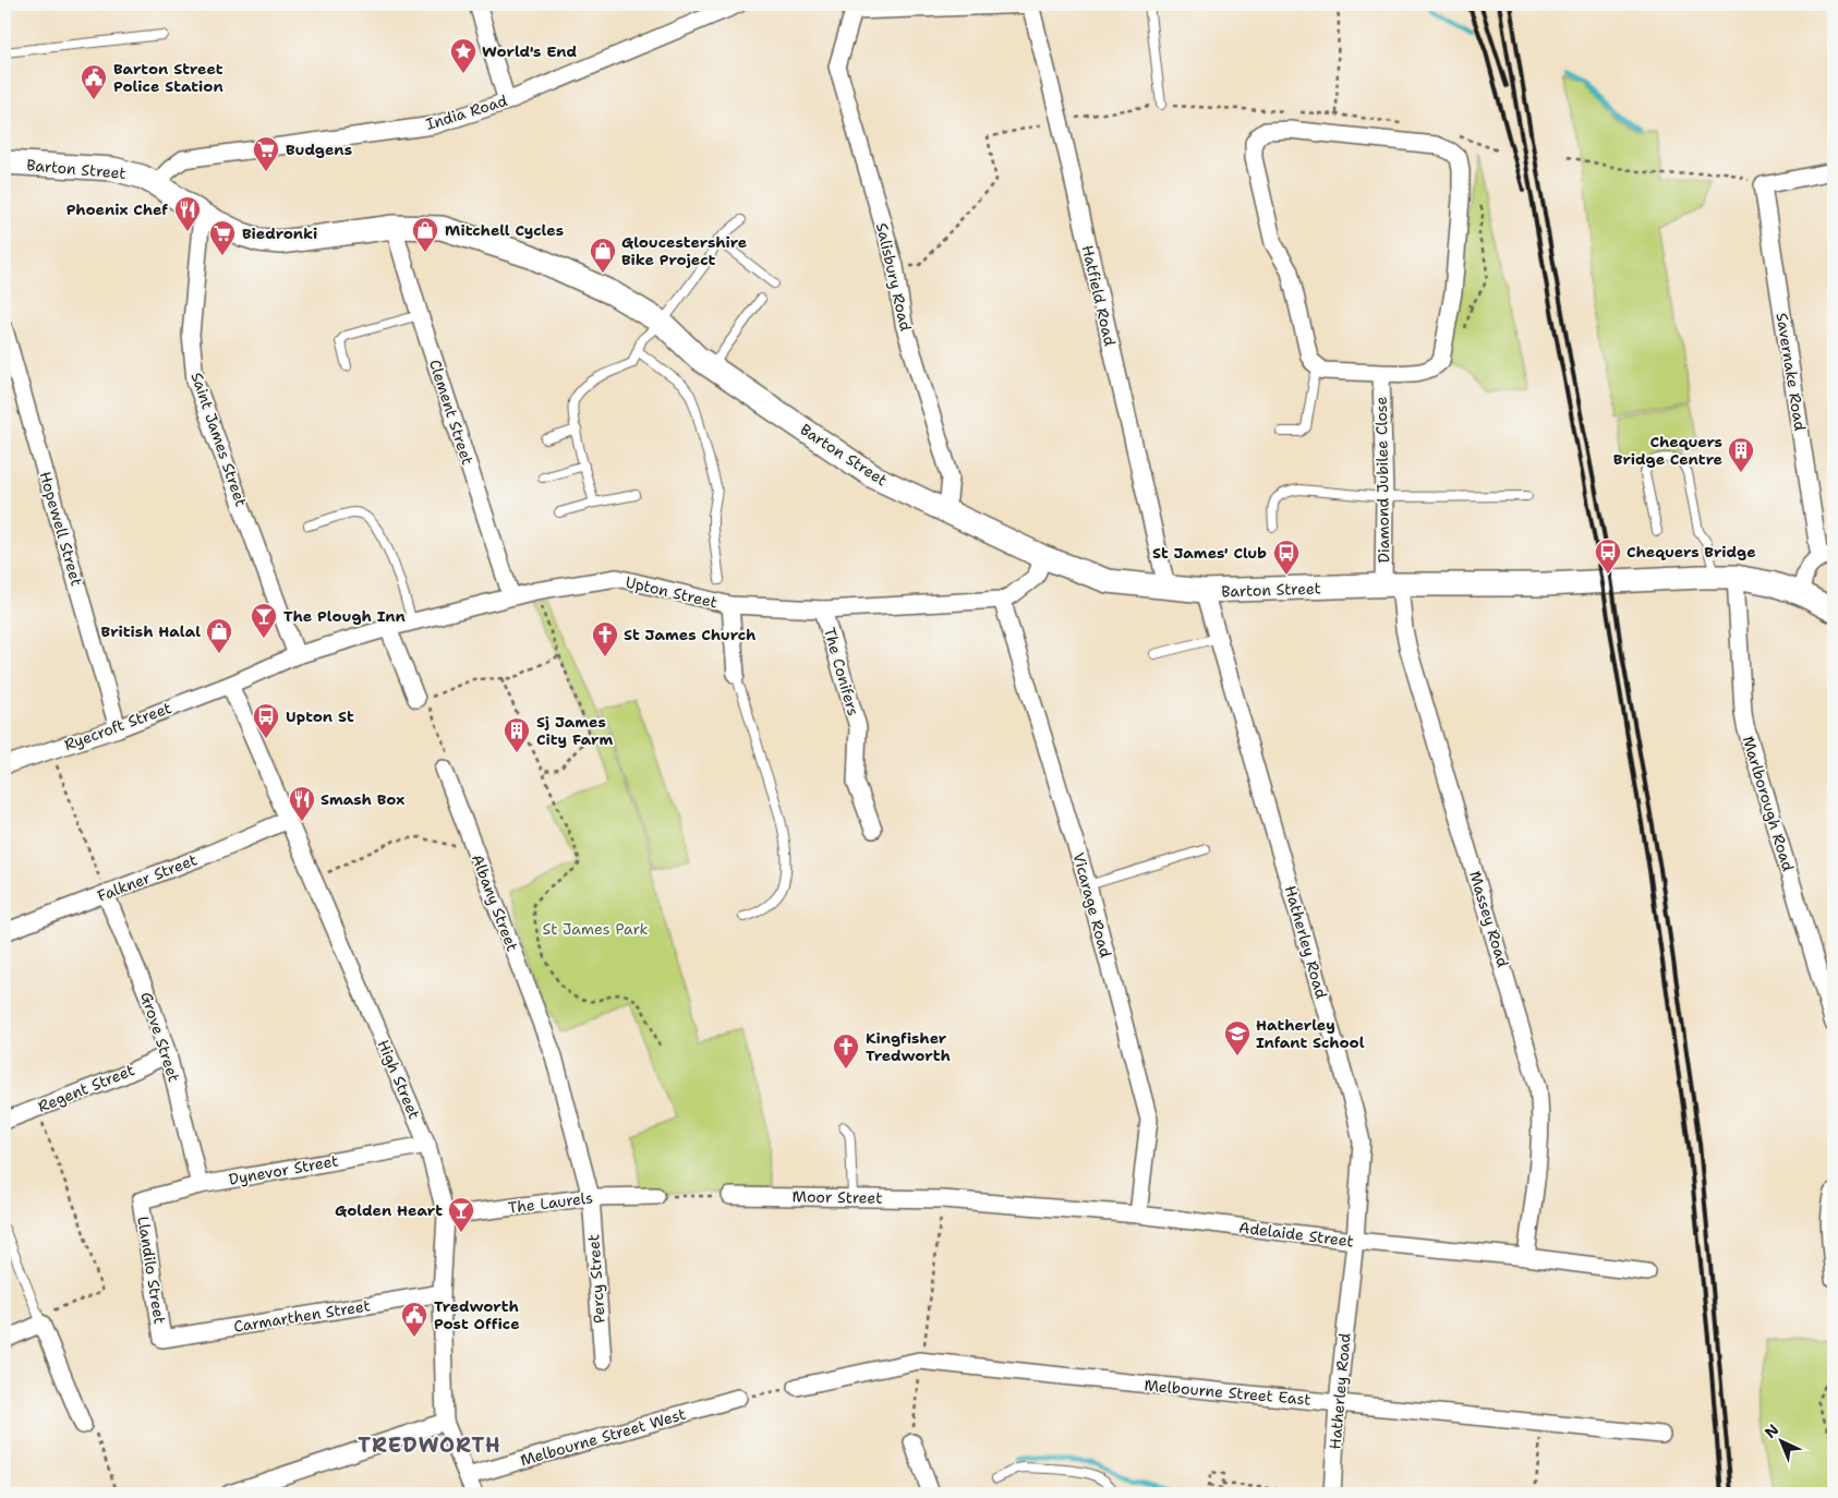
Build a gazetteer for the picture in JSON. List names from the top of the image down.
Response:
{
  "streets": {
    "main road": ["Barton Street"],
    "street": [
      "India Road",
      "Salisbury Road",
      "Hatfield Road",
      "Savernake Road",
      "Clement Street",
      "Saint James Street",
      "Diamond Jubilee Close",
      "Hopewell Street",
      "Upton Street",
      "The Conifers",
      "Ryecroft Street",
      "Marlborough Road",
      "Falkner Street",
      "Albany Street",
      "Vicarage Road",
      "Massey Road",
      "Hatherley Road",
      "Grove Street",
      "High Street",
      "Regent Street",
      "Dynevor Street",
      "Moor Street",
      "The Laurels",
      "Adelaide Street",
      "Llandilo Street",
      "Percy Street",
      "Carmarthen Street",
      "Melbourne Street East",
      "Melbourne Street West"
    ]
  },
  "crossings": [
    ["India Road", "Barton Street"],
    ["Barton Street", "Salisbury Road"],
    ["Barton Street", "Hatfield Road"],
    ["Barton Street", "Clement Street"],
    ["Barton Street", "Saint James Street"],
    ["Barton Street", "Diamond Jubilee Close"],
    ["Barton Street", "Upton Street"],
    ["Barton Street", "Marlborough Road"],
    ["Barton Street", "Massey Road"],
    ["Barton Street", "Hatherley Road"],
    ["Salisbury Road", "Hatfield Road"],
    ["Clement Street", "Upton Street"],
    ["Saint James Street", "Upton Street"],
    ["Diamond Jubilee Close", "Massey Road"],
    ["Hopewell Street", "Ryecroft Street"],
    ["Upton Street", "The Conifers"],
    ["Upton Street", "Ryecroft Street"],
    ["Upton Street", "Vicarage Road"],
    ["Upton Street", "High Street"],
    ["Ryecroft Street", "High Street"],
    ["Falkner Street", "Grove Street"],
    ["Falkner Street", "High Street"],
    ["Albany Street", "The Laurels"],
    ["Albany Street", "Percy Street"],
    ["Vicarage Road", "Adelaide Street"],
    ["Massey Road", "Adelaide Street"],
    ["Hatherley Road", "Adelaide Street"],
    ["Hatherley Road", "Melbourne Street East"],
    ["Grove Street", "Regent Street"],
    ["Grove Street", "Dynevor Street"],
    ["High Street", "Dynevor Street"],
    ["High Street", "The Laurels"],
    ["High Street", "Carmarthen Street"],
    ["High Street", "Melbourne Street West"],
    ["Dynevor Street", "Llandilo Street"],
    ["Moor Street", "Adelaide Street"],
    ["The Laurels", "Percy Street"],
    ["Llandilo Street", "Carmarthen Street"]
  ],
  "districts": ["TREDWORTH"],
  "parks": ["St James Park"],
  "places": {
    "place": ["World's End"],
    "public building": ["Barton Street Police Station", "Tredworth Post Office"],
    "supermarket": ["Budgens", "Biedronki"],
    "restaurant": ["Phoenix Chef", "Smash Box"],
    "shop": ["Mitchell Cycles", "Gloucestershire Bike Project", "British Halal"],
    "building": ["Chequers Bridge Centre", "Sj James City Farm"],
    "bus stop": ["Chequers Bridge", "St James' Club", "Upton St"],
    "bar": ["The Plough Inn", "Golden Heart"],
    "church": ["St James Church", "Kingfisher Tredworth"],
    "school or university": ["Hatherley Infant School"]
  },
  "north": "top left"
}
